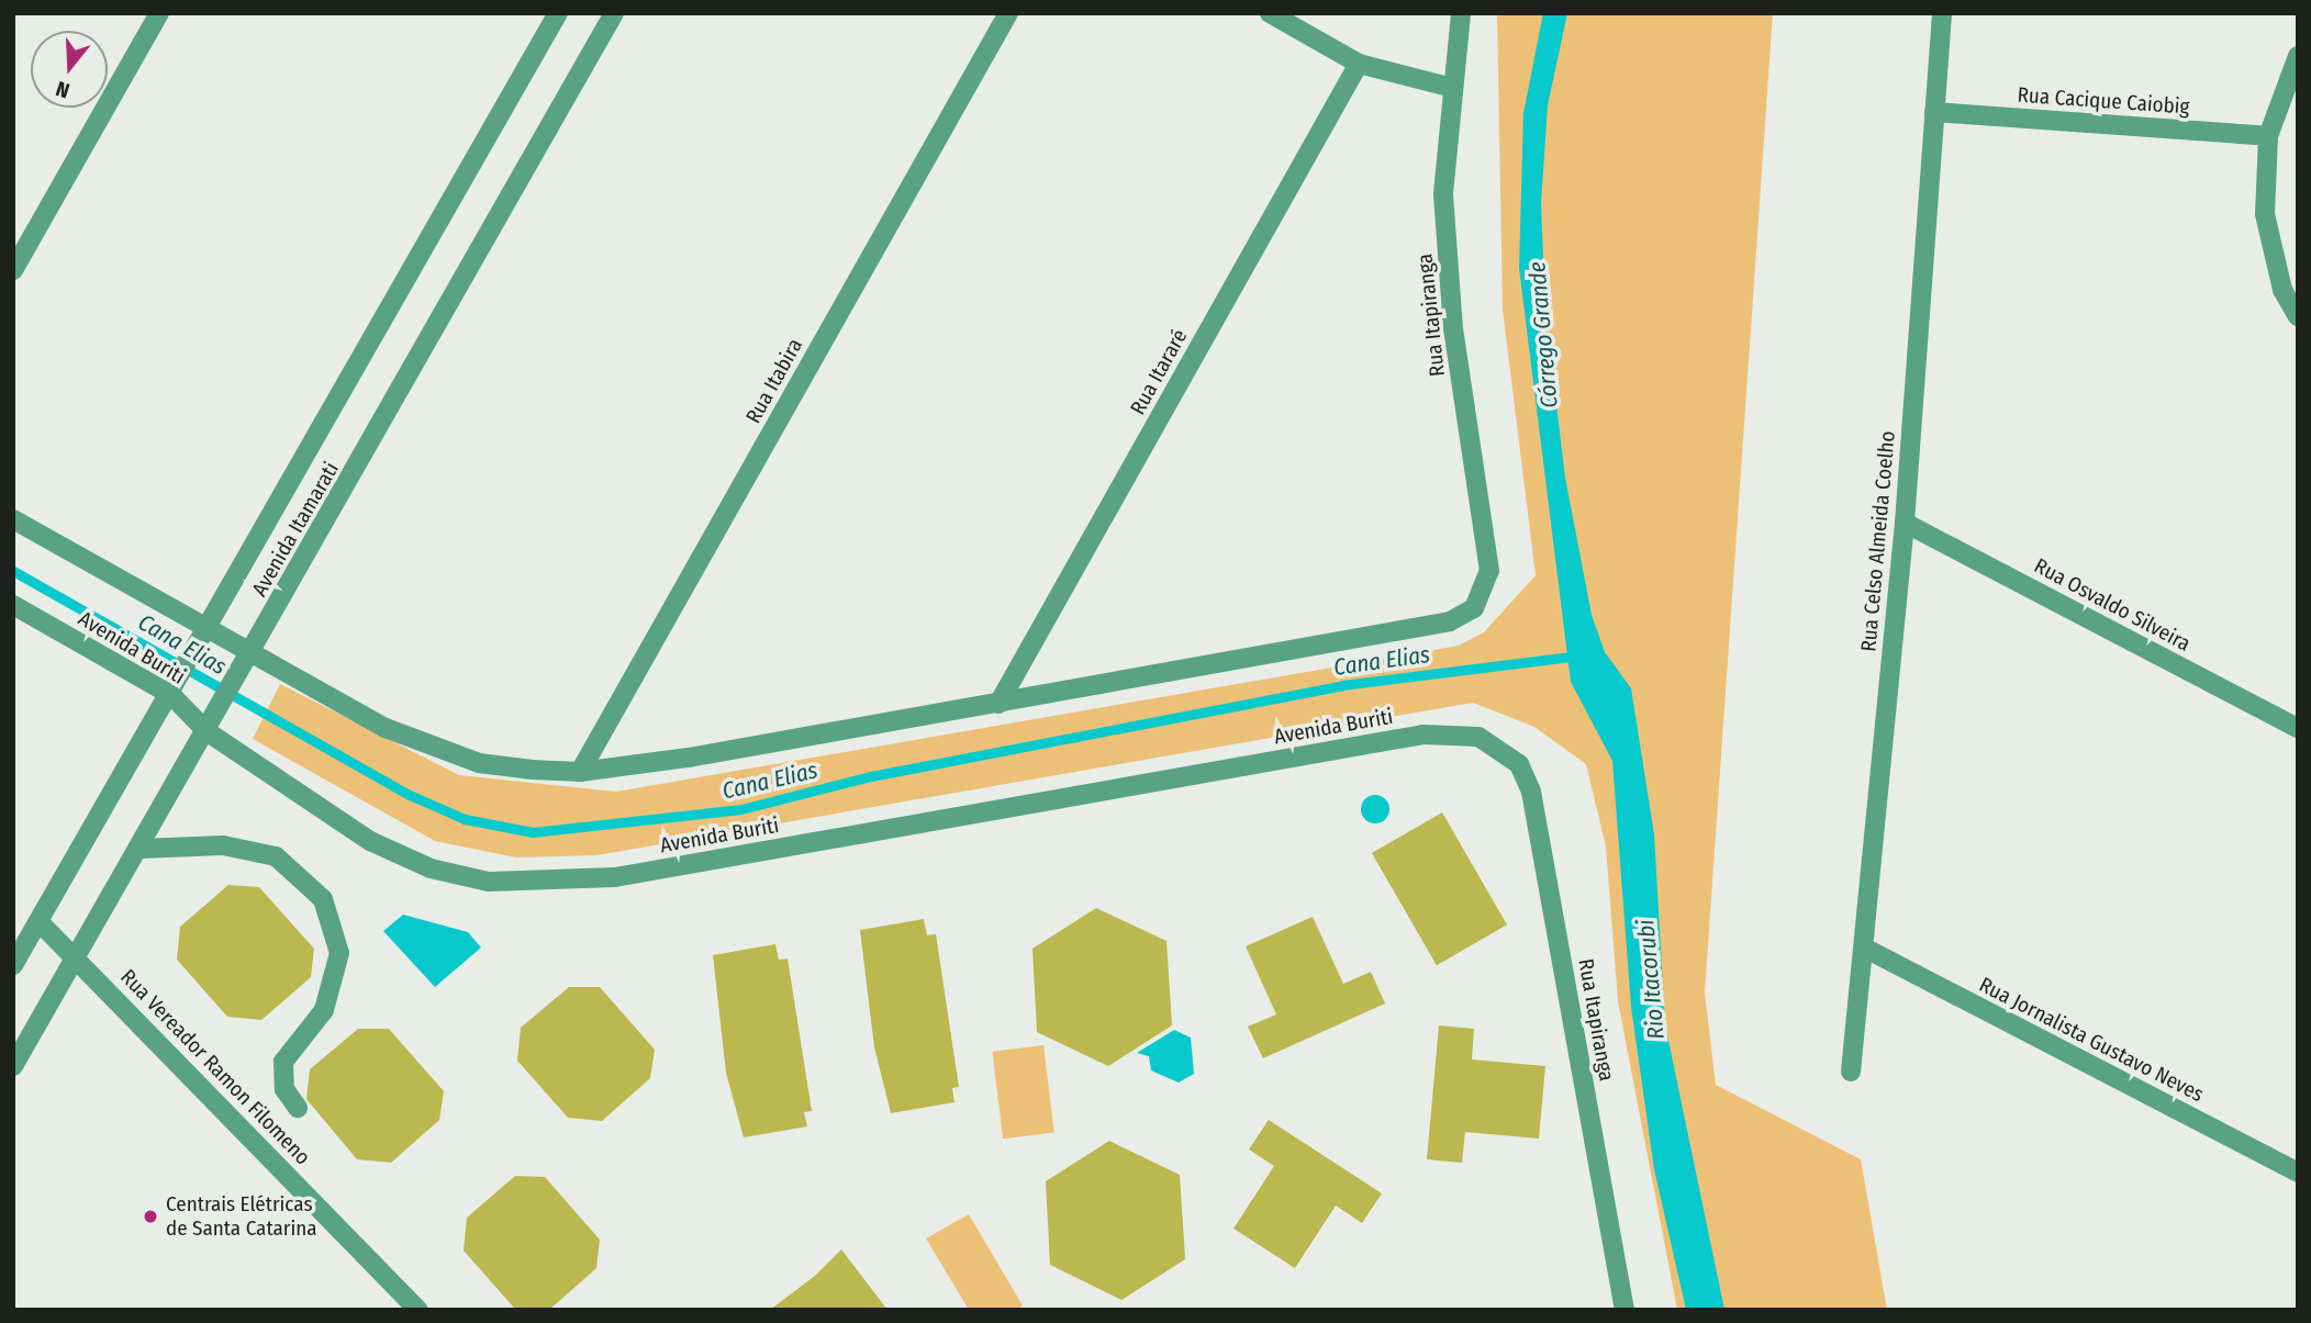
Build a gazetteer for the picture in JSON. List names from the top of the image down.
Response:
{
  "streets": {
    "street": [
      "Rua Cacique Caiobig",
      "Rua Itapiranga",
      "Rua Itararé",
      "Rua Itabira",
      "Avenida Itamarati",
      "Rua Celso Almeida Coelho",
      "Rua Osvaldo Silveira",
      "Avenida Buriti",
      "Rua Jornalista Gustavo Neves",
      "Rua Vereador Ramon Filomeno"
    ]
  },
  "crossings": [
    ["Rua Cacique Caiobig", "Rua Celso Almeida Coelho"],
    ["Rua Itapiranga", "Rua Itararé"],
    ["Rua Itapiranga", "Avenida Buriti"],
    ["Avenida Itamarati", "Avenida Buriti"],
    ["Avenida Itamarati", "Rua Vereador Ramon Filomeno"],
    ["Rua Celso Almeida Coelho", "Rua Osvaldo Silveira"],
    ["Rua Celso Almeida Coelho", "Rua Jornalista Gustavo Neves"]
  ],
  "water": ["Córrego Grande", "Cana Elias", "Rio Itacorubi"],
  "places": ["Centrais Elétricas de Santa Catarina"],
  "north": "bottom"
}
